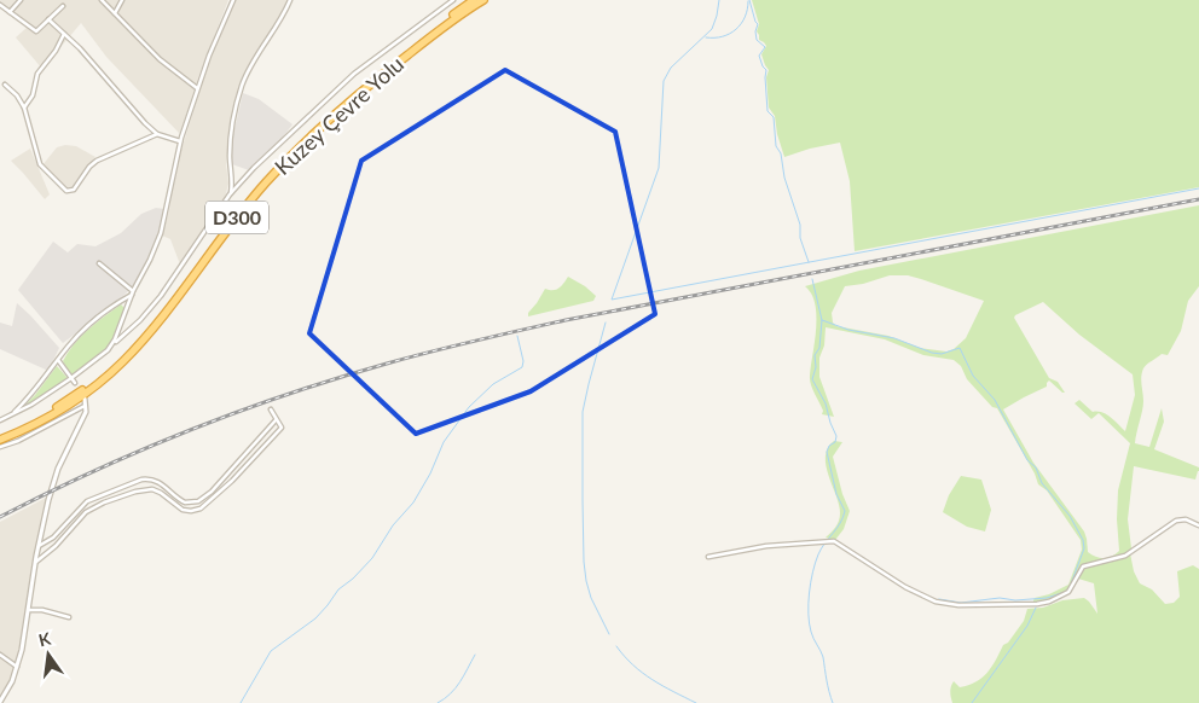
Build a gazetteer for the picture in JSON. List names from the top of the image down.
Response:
{
  "streets": {
    "highway": ["Kuzey Çevre Yolu", "D300"]
  },
  "north": "top"
}
